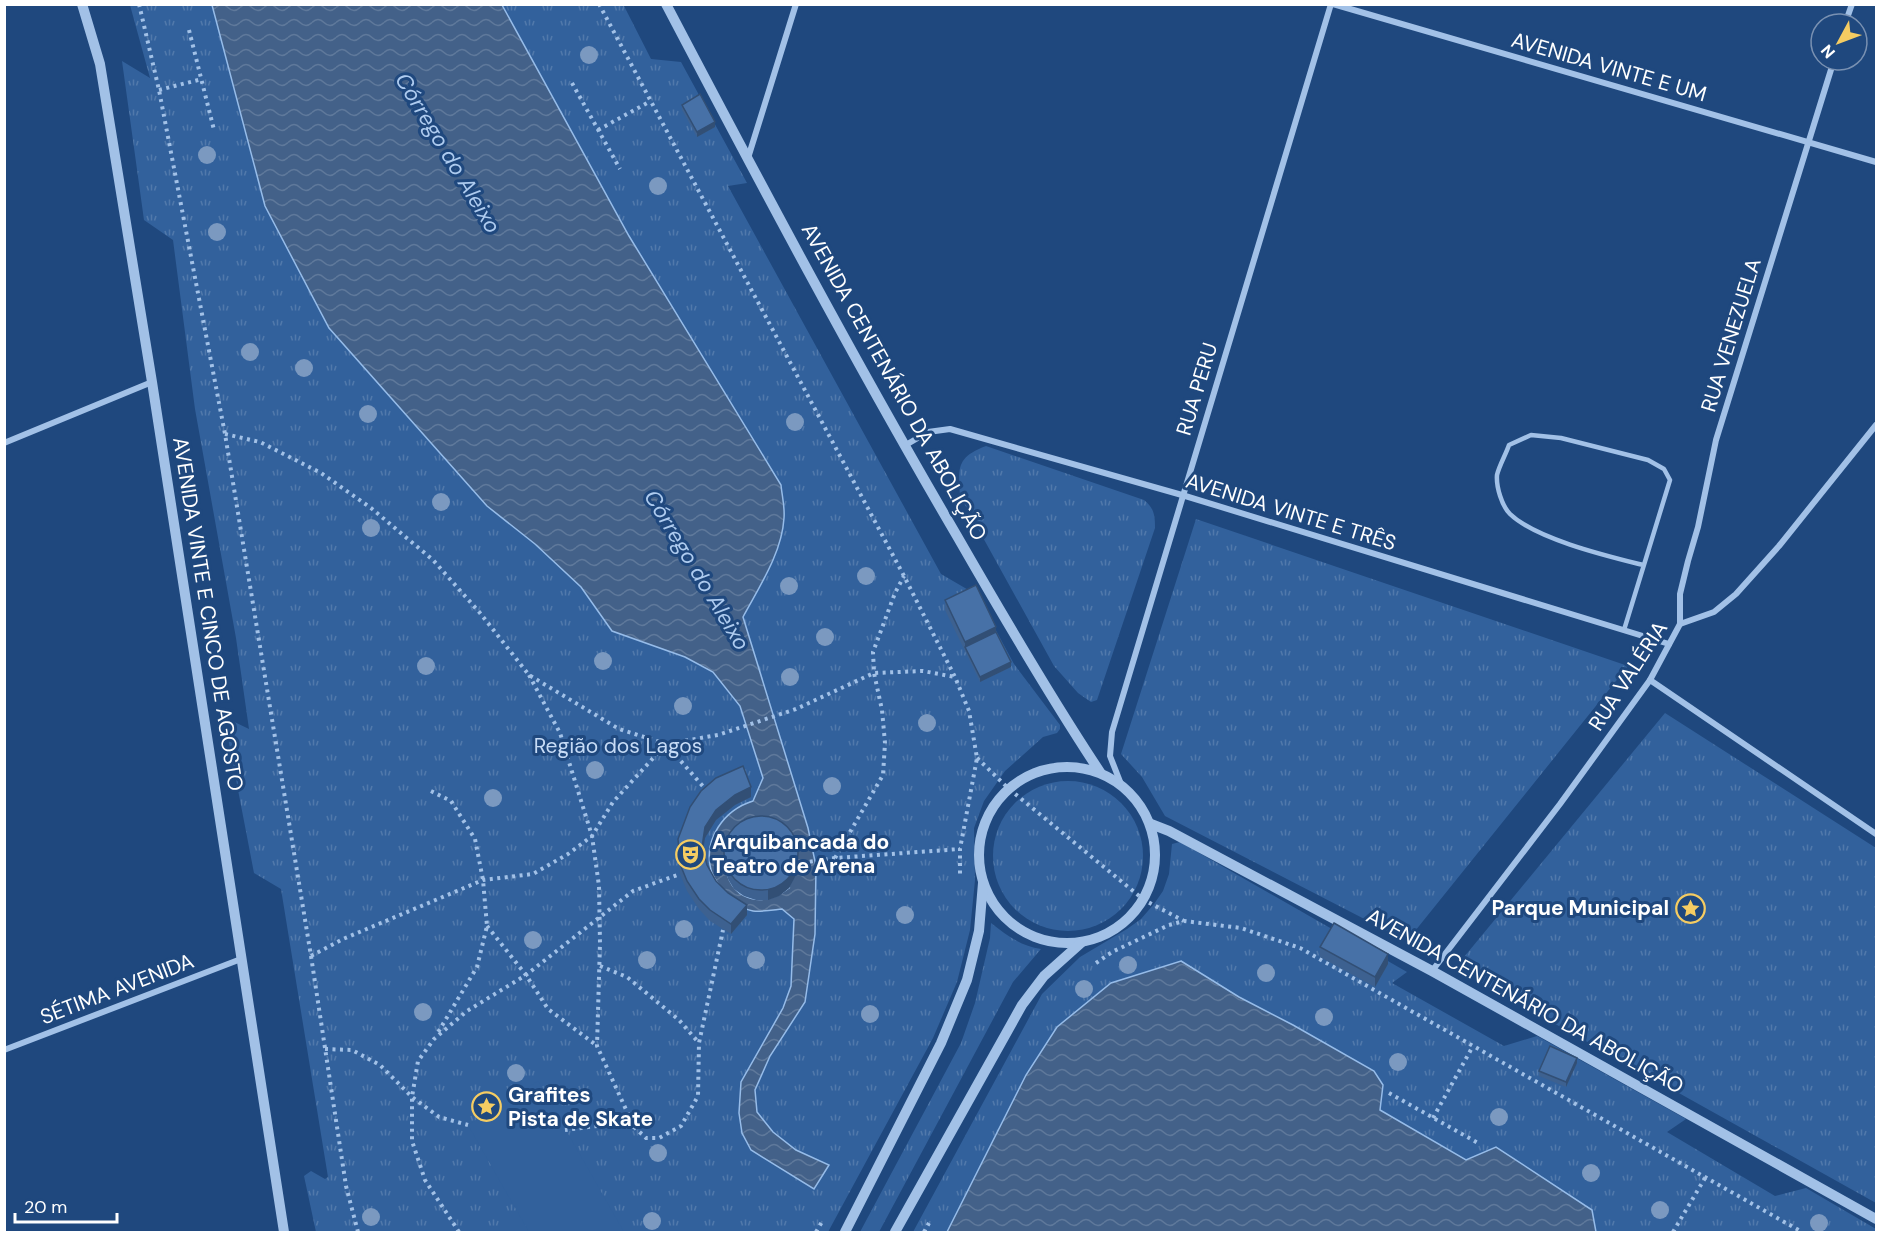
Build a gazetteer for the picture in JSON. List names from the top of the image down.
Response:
{
  "streets": {
    "street": [
      "AVENIDA VINTE E UM",
      "RUA VENEZUELA",
      "AVENIDA CENTENÁRIO DA ABOLIÇÃO",
      "RUA PERU",
      "AVENIDA VINTE E TRÊS",
      "AVENIDA VINTE E CINCO DE AGOSTO",
      "RUA VALÉRIA",
      "SÉTIMA AVENIDA"
    ]
  },
  "crossings": [
    ["AVENIDA VINTE E UM", "RUA VENEZUELA"],
    ["AVENIDA VINTE E UM", "RUA PERU"],
    ["RUA VENEZUELA", "RUA VALÉRIA"],
    ["AVENIDA CENTENÁRIO DA ABOLIÇÃO", "AVENIDA VINTE E TRÊS"],
    ["AVENIDA CENTENÁRIO DA ABOLIÇÃO", "RUA VALÉRIA"],
    ["RUA PERU", "AVENIDA VINTE E TRÊS"],
    ["AVENIDA VINTE E TRÊS", "RUA VALÉRIA"],
    ["AVENIDA VINTE E CINCO DE AGOSTO", "SÉTIMA AVENIDA"]
  ],
  "water": ["Córrego do Aleixo"],
  "parks": ["Região dos Lagos"],
  "places": {
    "theatre": ["Arquibancada do Teatro de Arena"],
    "place": ["Parque Municipal", "Grafites Pista de Skate"]
  },
  "scale_bar": "20 m",
  "north": "bottom left"
}
